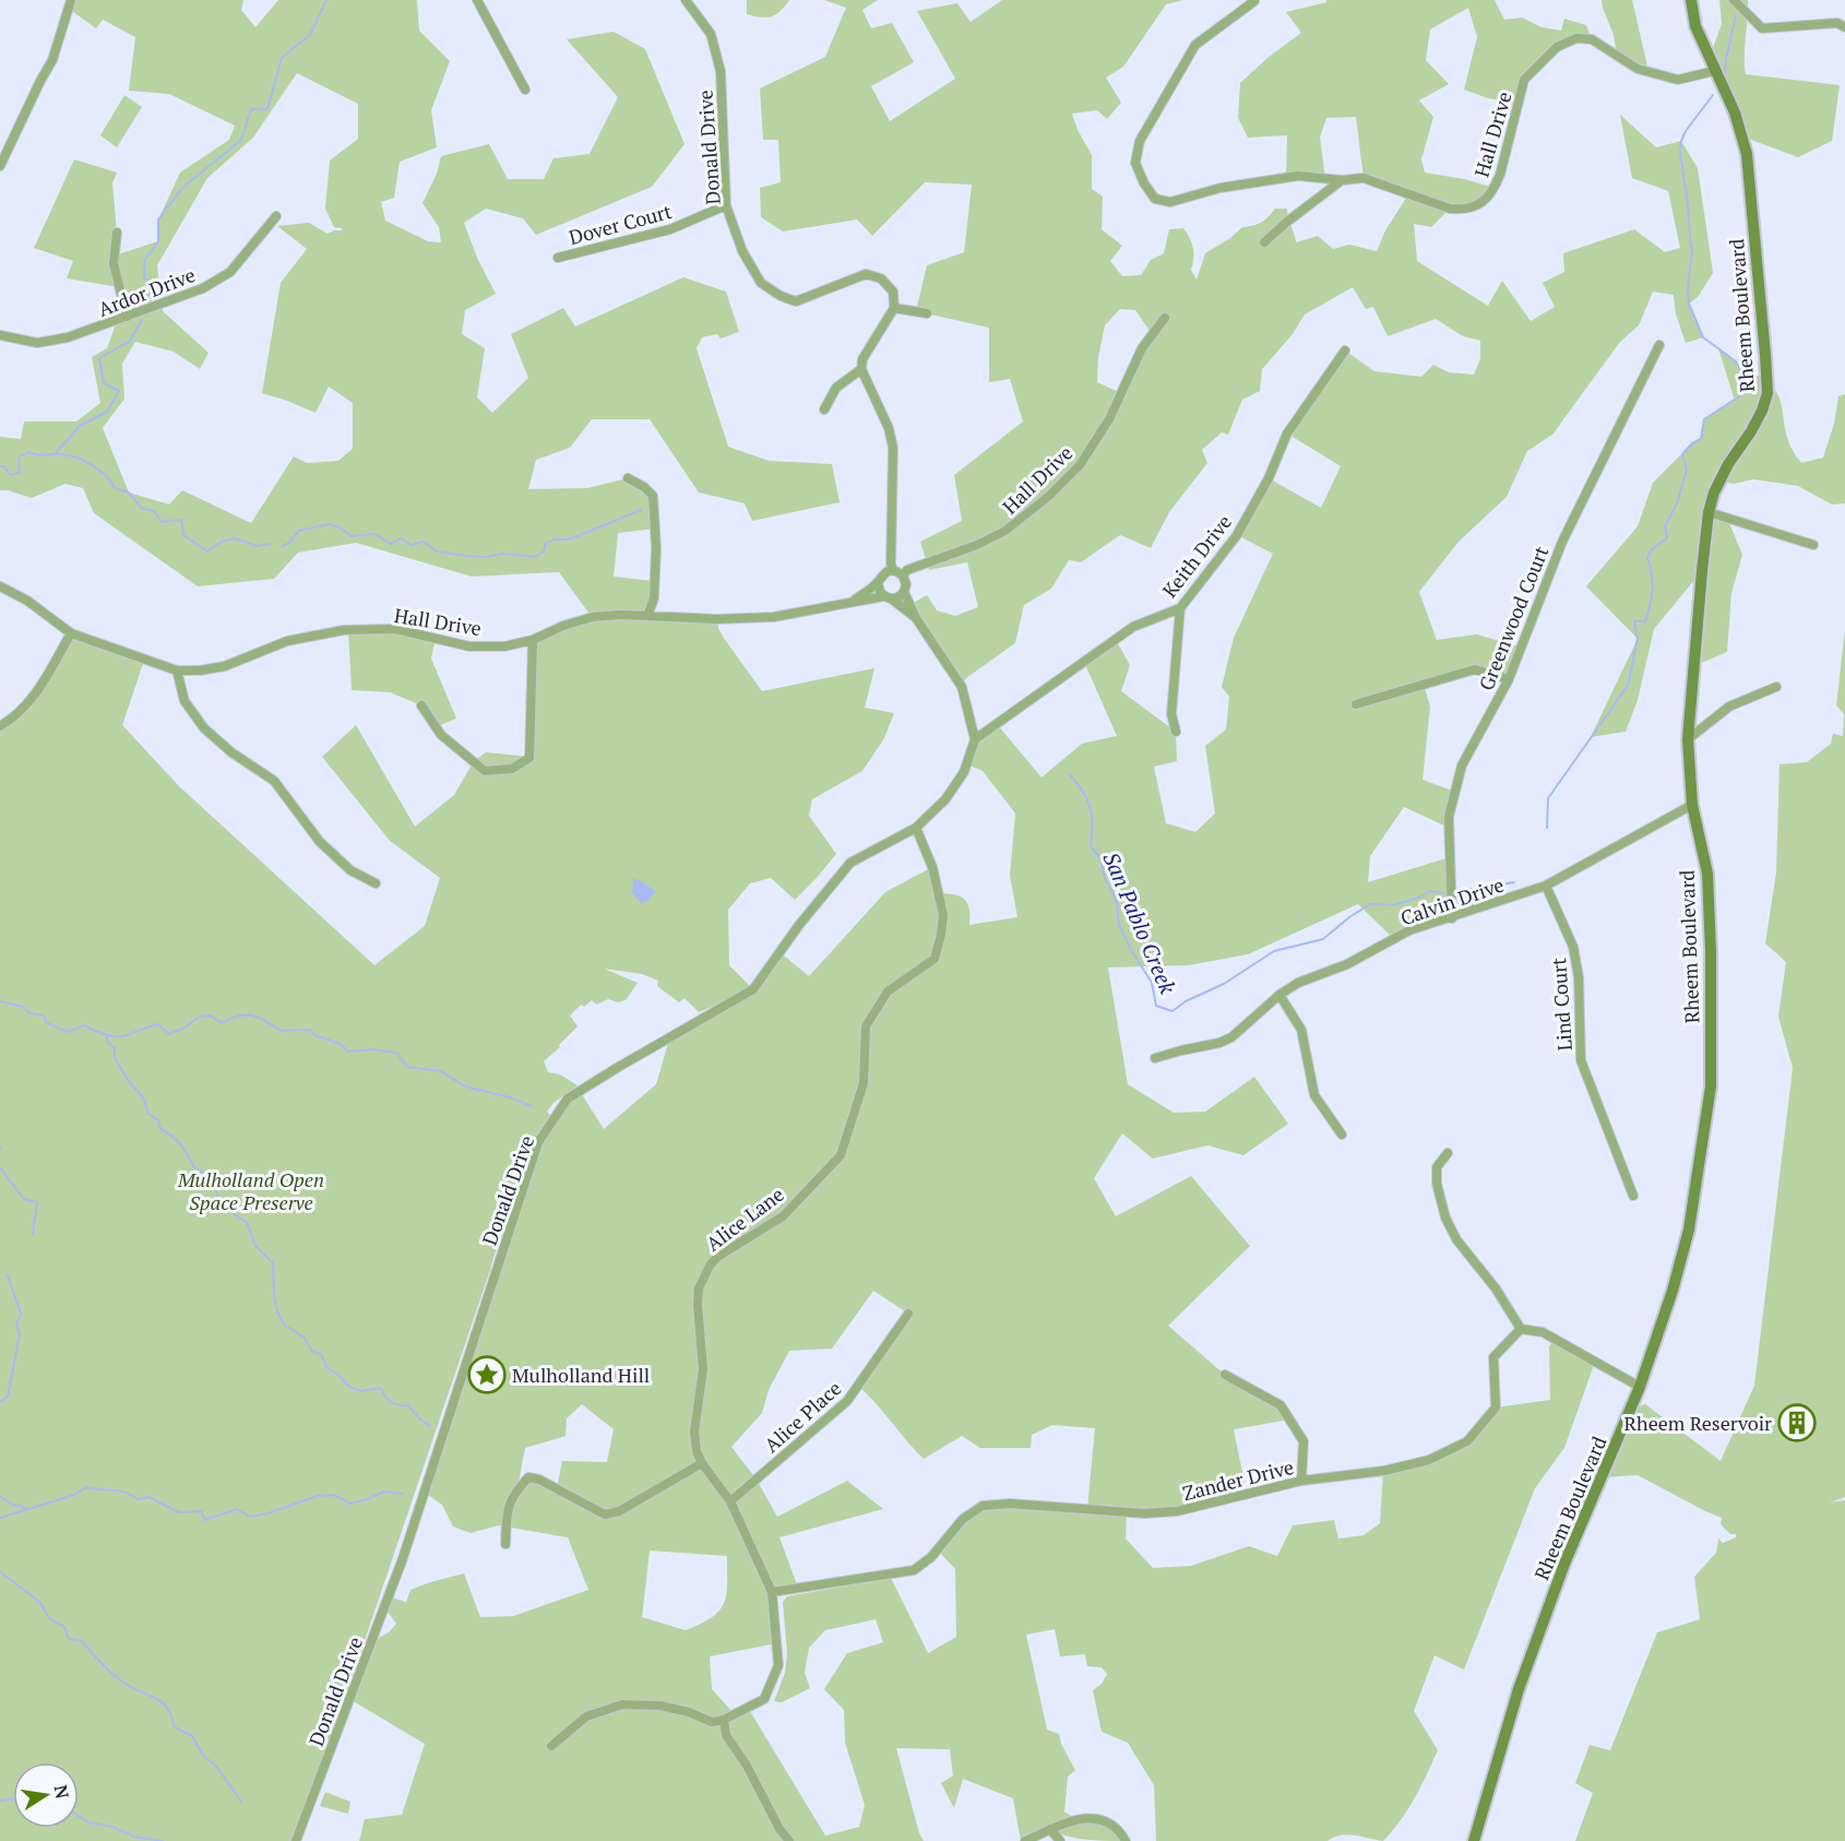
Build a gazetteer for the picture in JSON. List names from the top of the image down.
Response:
{
  "streets": {
    "street": [
      "Hall Drive",
      "Donald Drive",
      "Dover Court",
      "Ardor Drive",
      "Rheem Boulevard",
      "Keith Drive",
      "Greenwood Court",
      "Calvin Drive",
      "Lind Court",
      "Alice Lane",
      "Alice Place",
      "Zander Drive"
    ]
  },
  "crossings": [
    ["Hall Drive", "Rheem Boulevard"],
    ["Donald Drive", "Dover Court"],
    ["Donald Drive", "Keith Drive"],
    ["Donald Drive", "Alice Lane"],
    ["Rheem Boulevard", "Calvin Drive"],
    ["Greenwood Court", "Calvin Drive"],
    ["Calvin Drive", "Lind Court"],
    ["Alice Lane", "Alice Place"],
    ["Alice Lane", "Zander Drive"]
  ],
  "water": ["San Pablo Creek"],
  "parks": ["Mulholland Open Space Preserve"],
  "places": {
    "place": ["Mulholland Hill"],
    "building": ["Rheem Reservoir"]
  },
  "north": "right"
}
